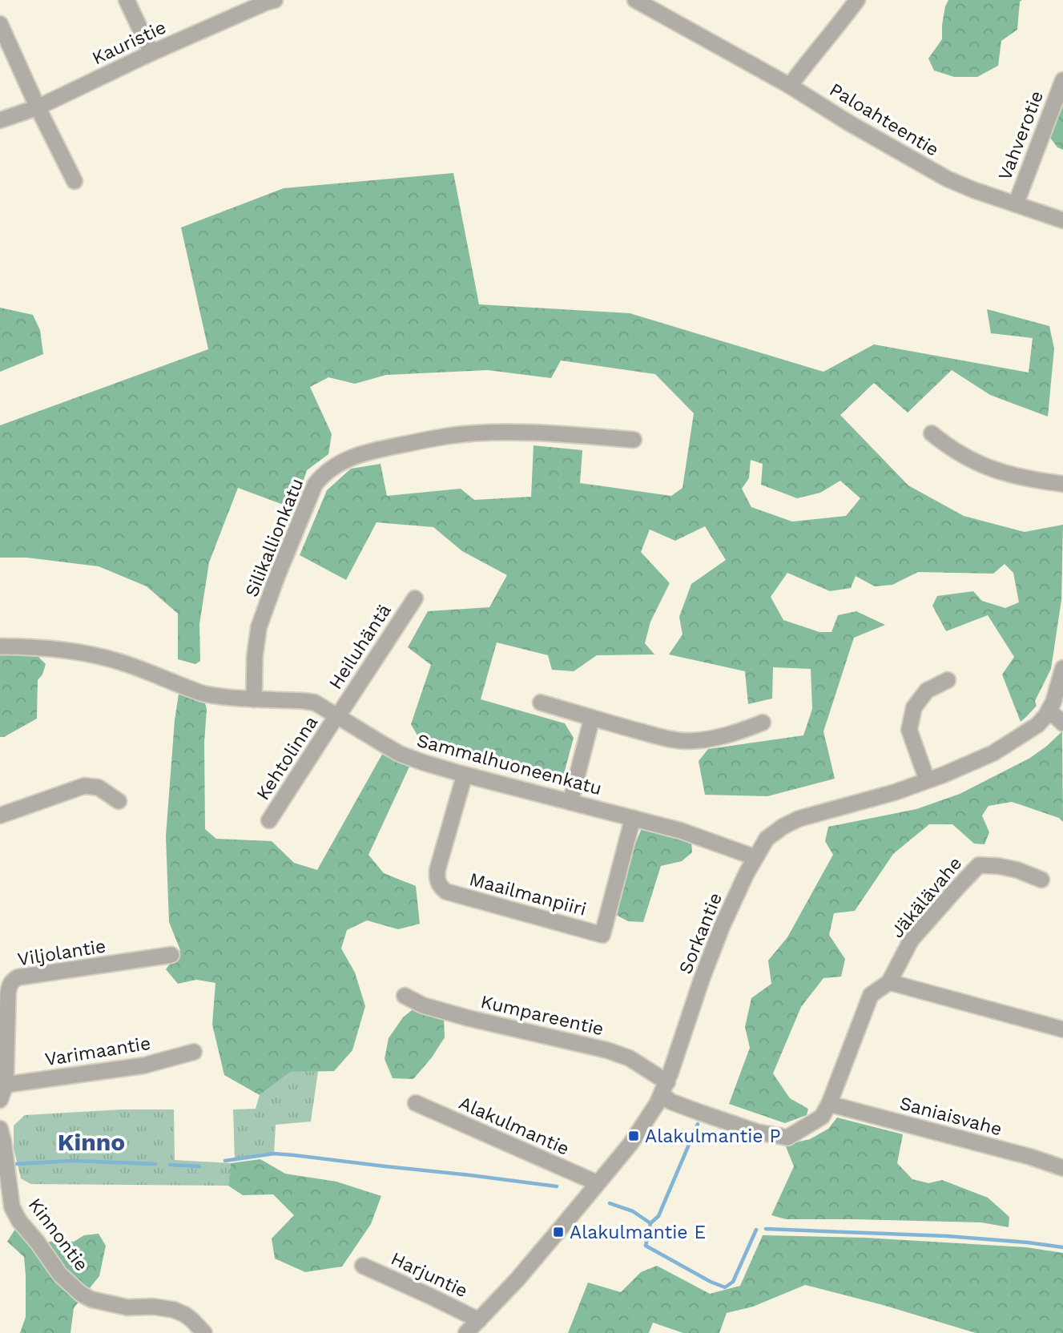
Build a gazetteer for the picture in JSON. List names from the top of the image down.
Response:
{
  "streets": {
    "street": [
      "Kauristie",
      "Paloahteentie",
      "Vahverotie",
      "Silikallionkatu",
      "Heiluhäntä",
      "Kehtolinna",
      "Sammalhuoneenkatu",
      "Maailmanpiiri",
      "Jäkälävahe",
      "Sorkantie",
      "Viljolantie",
      "Kumpareentie",
      "Varimaantie",
      "Saniaisvahe",
      "Alakulmantie",
      "Kinnontie",
      "Harjuntie"
    ]
  },
  "crossings": [
    ["Paloahteentie", "Vahverotie"],
    ["Silikallionkatu", "Sammalhuoneenkatu"],
    ["Heiluhäntä", "Kehtolinna"],
    ["Heiluhäntä", "Sammalhuoneenkatu"],
    ["Kehtolinna", "Sammalhuoneenkatu"],
    ["Sammalhuoneenkatu", "Maailmanpiiri"],
    ["Sammalhuoneenkatu", "Sorkantie"],
    ["Sorkantie", "Kumpareentie"],
    ["Sorkantie", "Alakulmantie"],
    ["Sorkantie", "Harjuntie"],
    ["Viljolantie", "Varimaantie"],
    ["Kumpareentie", "Saniaisvahe"]
  ],
  "districts": ["Kinno"],
  "places": {
    "transit": ["Alakulmantie P", "Alakulmantie E"]
  }
}
